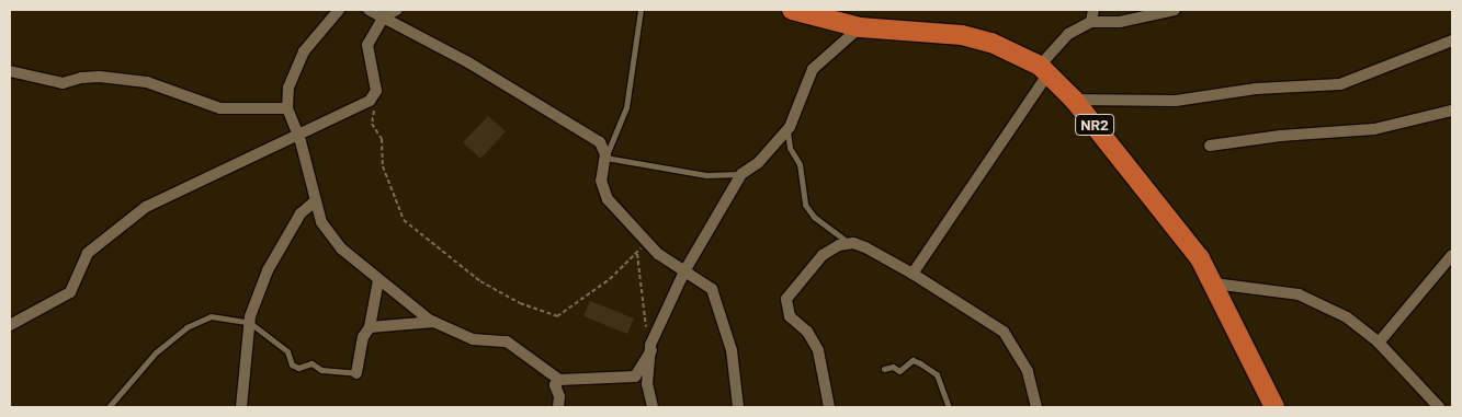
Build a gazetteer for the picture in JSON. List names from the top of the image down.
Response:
{
  "streets": {
    "highway": ["NR2"]
  }
}
